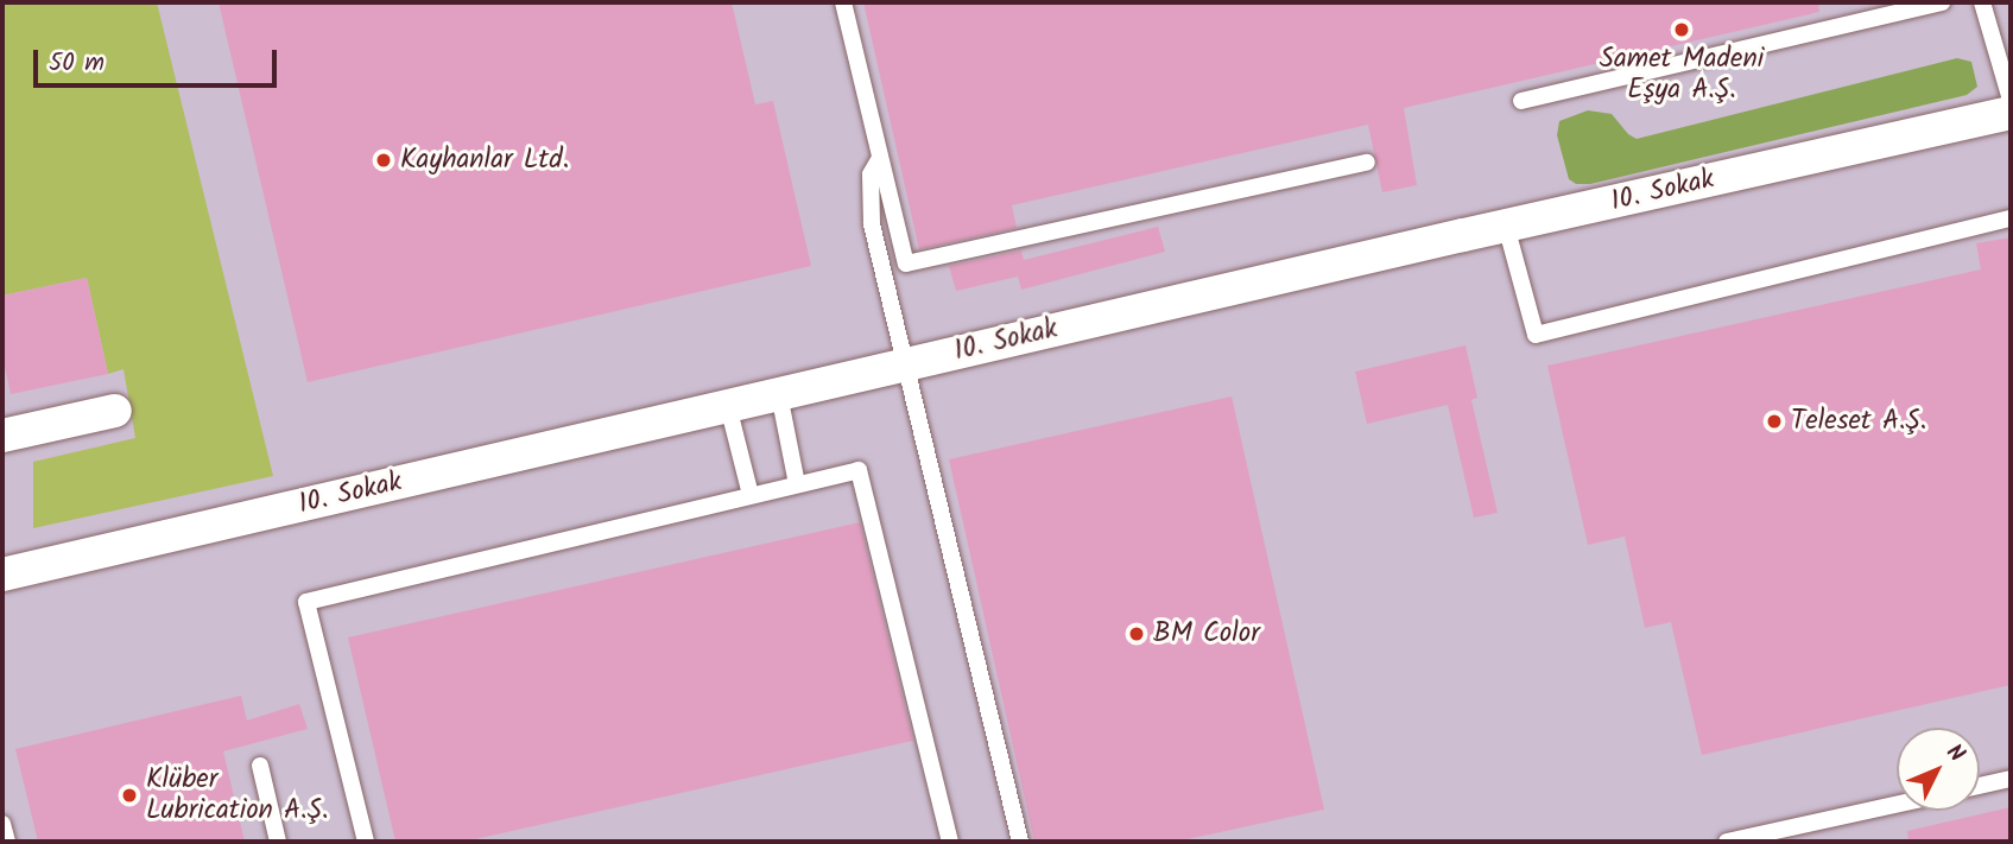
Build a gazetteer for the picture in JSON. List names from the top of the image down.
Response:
{
  "streets": {
    "street": ["10. Sokak"]
  },
  "places": [
    "Samet Madeni Eşya A.Ş.",
    "Kayhanlar Ltd.",
    "Teleset A.Ş.",
    "BM Color",
    "Klüber Lubrication A.Ş."
  ],
  "scale_bar": "50 m",
  "north": "top right"
}
